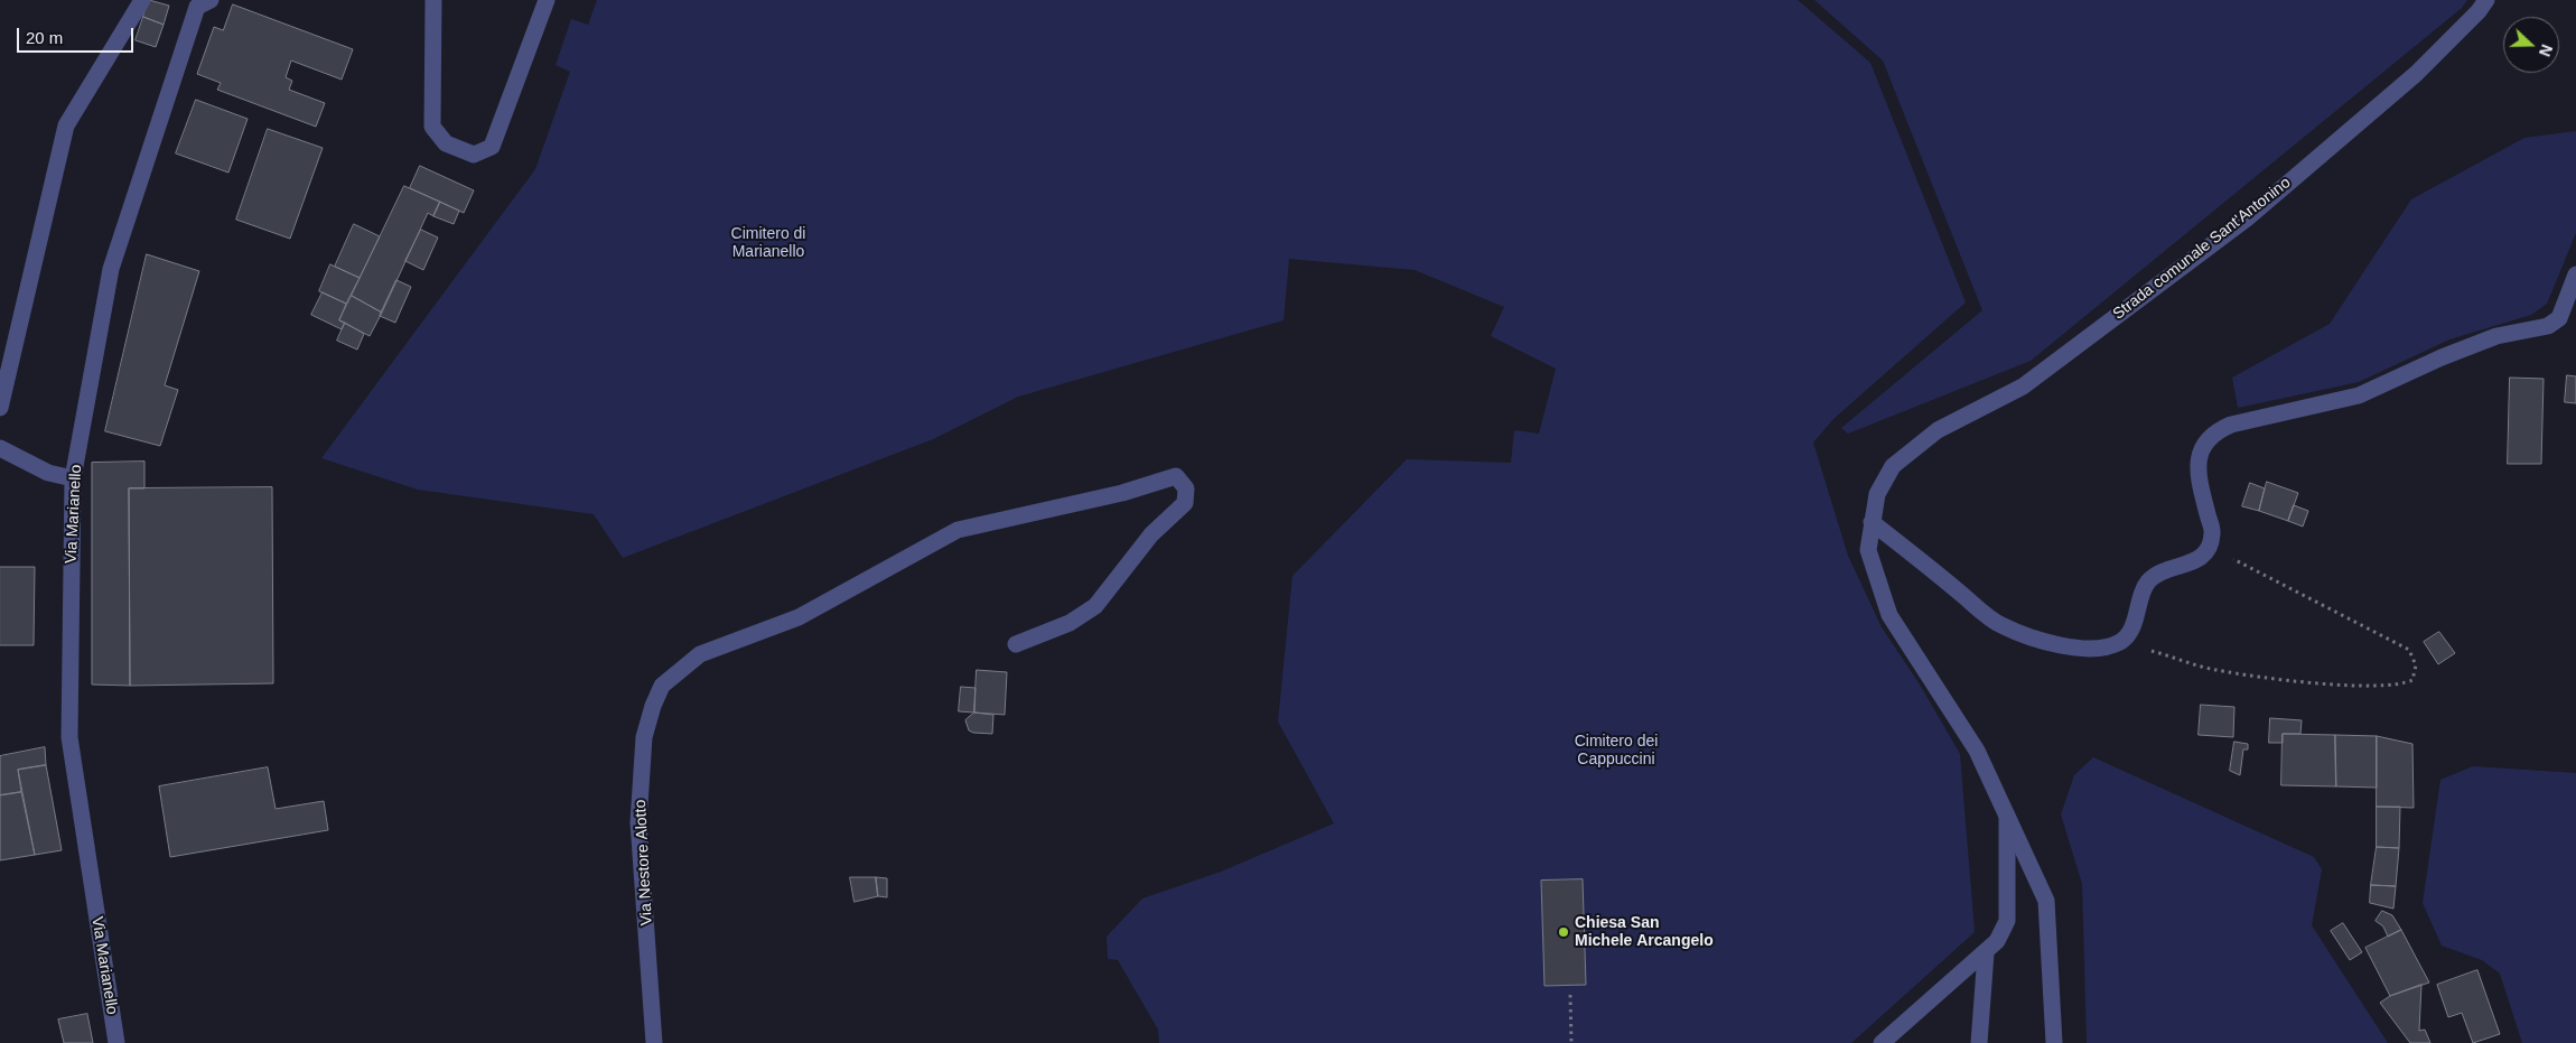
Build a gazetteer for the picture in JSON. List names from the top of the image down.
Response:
{
  "streets": {
    "street": ["Strada comunale Sant'Antonino", "Via Marianello", "Via Nestore Alotto"]
  },
  "parks": ["Cimitero di Marianello", "Cimitero dei Cappuccini"],
  "places": ["Chiesa San Michele Arcangelo"],
  "scale_bar": "20 m",
  "north": "right"
}
